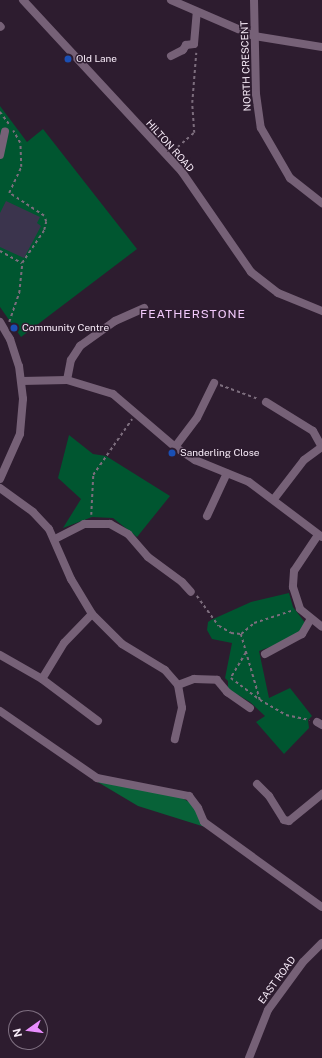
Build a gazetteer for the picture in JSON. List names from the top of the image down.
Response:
{
  "streets": {
    "street": ["NORTH CRESCENT", "HILTON ROAD", "EAST ROAD"]
  },
  "districts": ["FEATHERSTONE"],
  "places": ["Old Lane", "Community Centre", "Sanderling Close"],
  "north": "left"
}
